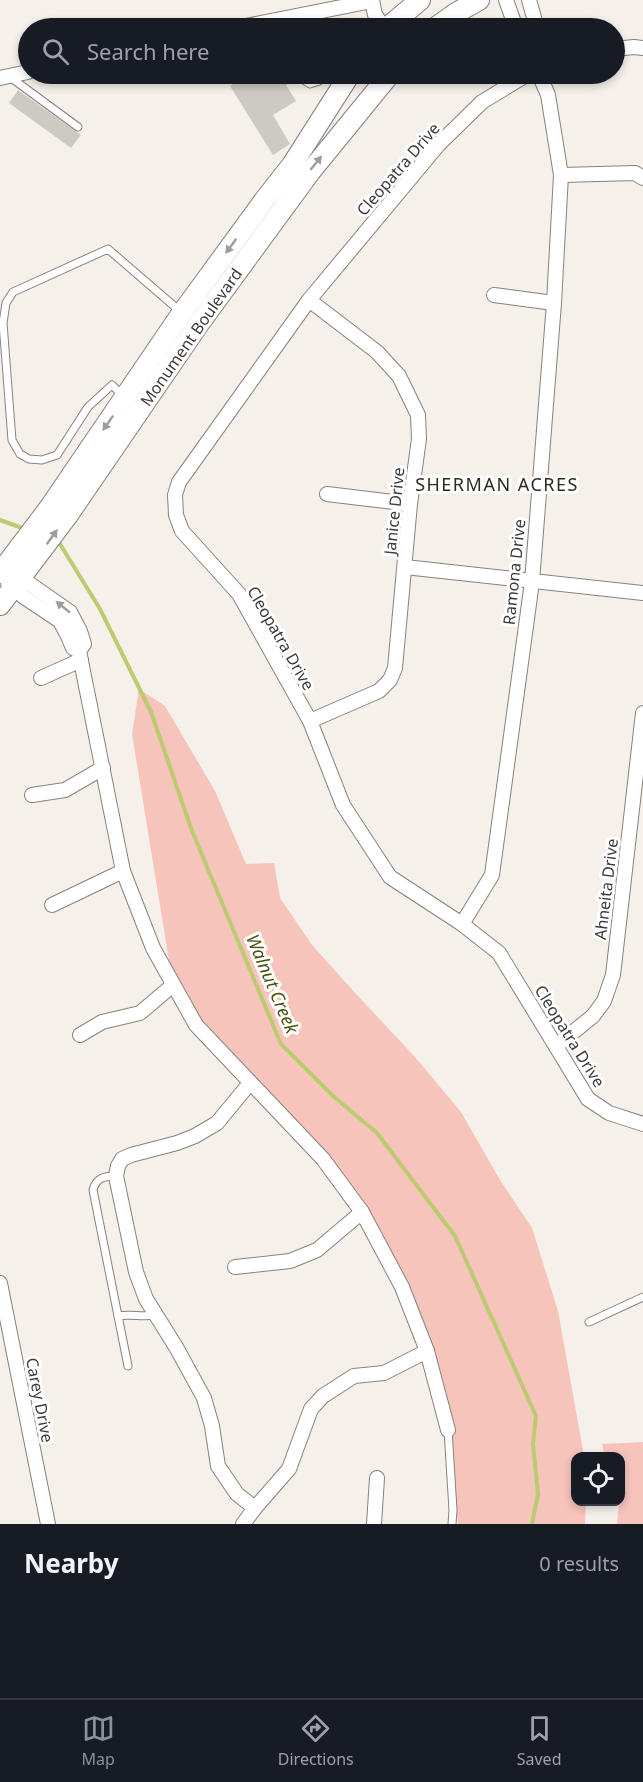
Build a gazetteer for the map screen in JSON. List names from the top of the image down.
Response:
{
  "streets": {
    "main road": ["Monument Boulevard"],
    "street": [
      "Cleopatra Drive",
      "Janice Drive",
      "Ramona Drive",
      "Ahneita Drive",
      "Carey Drive"
    ]
  },
  "crossings": [
    ["Cleopatra Drive", "Janice Drive"],
    ["Cleopatra Drive", "Ramona Drive"],
    ["Cleopatra Drive", "Ahneita Drive"]
  ],
  "districts": ["SHERMAN ACRES"],
  "water": ["Walnut Creek"],
  "page": {
    "search": "Search here",
    "heading": ["Nearby", "0 results"],
    "nav": ["Map", "Directions", "Saved"]
  }
}
